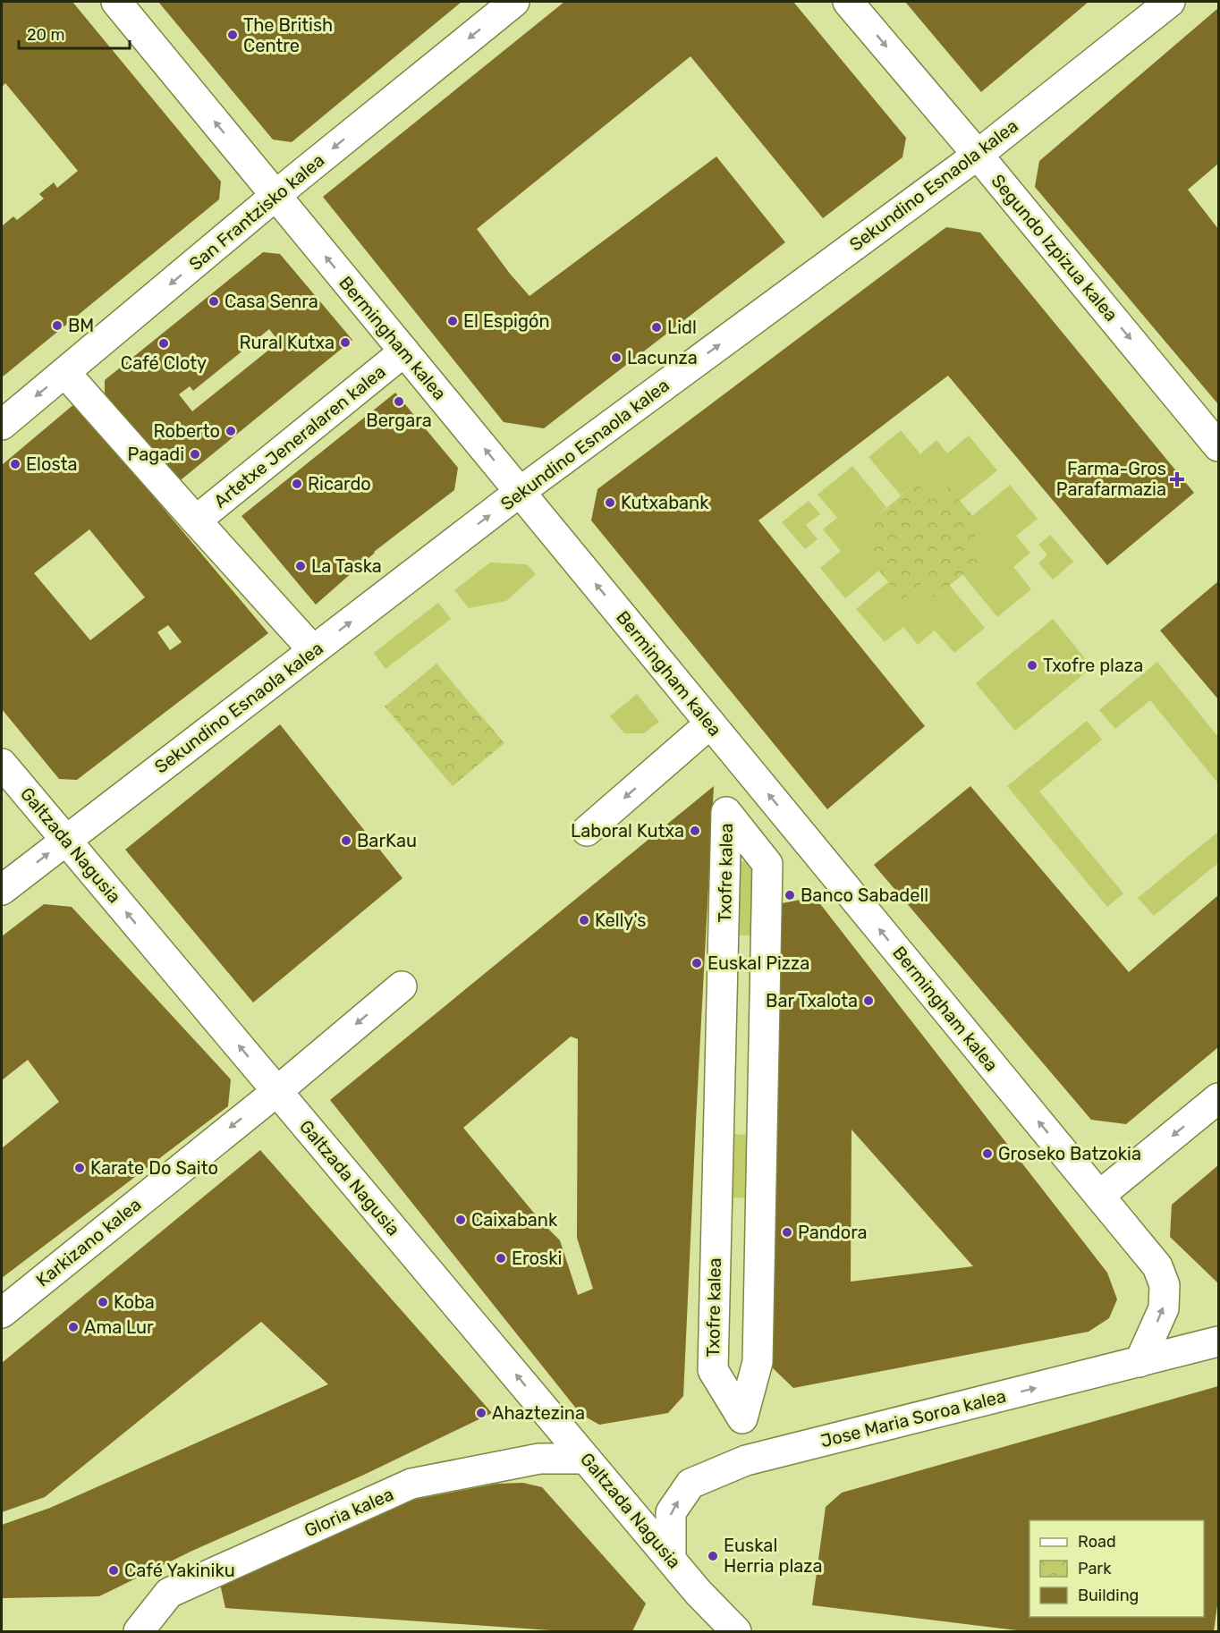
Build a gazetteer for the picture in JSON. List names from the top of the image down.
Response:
{
  "streets": {
    "street": [
      "Sekundino Esnaola kalea",
      "San Frantzisko kalea",
      "Segundo Izpizua kalea",
      "Bermingham kalea",
      "Artetxe Jeneralaren kalea",
      "Galtzada Nagusia",
      "Txofre kalea",
      "Karkizano kalea",
      "Jose Maria Soroa kalea",
      "Gloria kalea"
    ]
  },
  "crossings": [
    ["Sekundino Esnaola kalea", "Segundo Izpizua kalea"],
    ["Sekundino Esnaola kalea", "Bermingham kalea"],
    ["Sekundino Esnaola kalea", "Artetxe Jeneralaren kalea"],
    ["Sekundino Esnaola kalea", "Galtzada Nagusia"],
    ["San Frantzisko kalea", "Bermingham kalea"],
    ["San Frantzisko kalea", "Artetxe Jeneralaren kalea"],
    ["Bermingham kalea", "Artetxe Jeneralaren kalea"],
    ["Bermingham kalea", "Jose Maria Soroa kalea"],
    ["Galtzada Nagusia", "Karkizano kalea"],
    ["Galtzada Nagusia", "Jose Maria Soroa kalea"],
    ["Galtzada Nagusia", "Gloria kalea"]
  ],
  "one_way": [
    "Sekundino Esnaola kalea",
    "San Frantzisko kalea",
    "Segundo Izpizua kalea",
    "Bermingham kalea",
    "Galtzada Nagusia",
    "Karkizano kalea",
    "Jose Maria Soroa kalea"
  ],
  "places": {
    "other": [
      "The British Centre",
      "Casa Senra",
      "El Espigón",
      "BM",
      "Lidl",
      "Rural Kutxa",
      "Café Cloty",
      "Lacunza",
      "Bergara",
      "Roberto",
      "Pagadi",
      "Elosta",
      "Ricardo",
      "Kutxabank",
      "La Taska",
      "Txofre plaza",
      "Laboral Kutxa",
      "BarKau",
      "Banco Sabadell",
      "Kelly's",
      "Euskal Pizza",
      "Bar Txalota",
      "Groseko Batzokia",
      "Karate Do Saito",
      "Caixabank",
      "Pandora",
      "Eroski",
      "Koba",
      "Ama Lur",
      "Ahaztezina",
      "Euskal Herria plaza",
      "Café Yakiniku"
    ],
    "health": ["Farma-Gros Parafarmazia"]
  },
  "legend": ["Road", "Park", "Building"],
  "scale_bar": "20 m"
}
